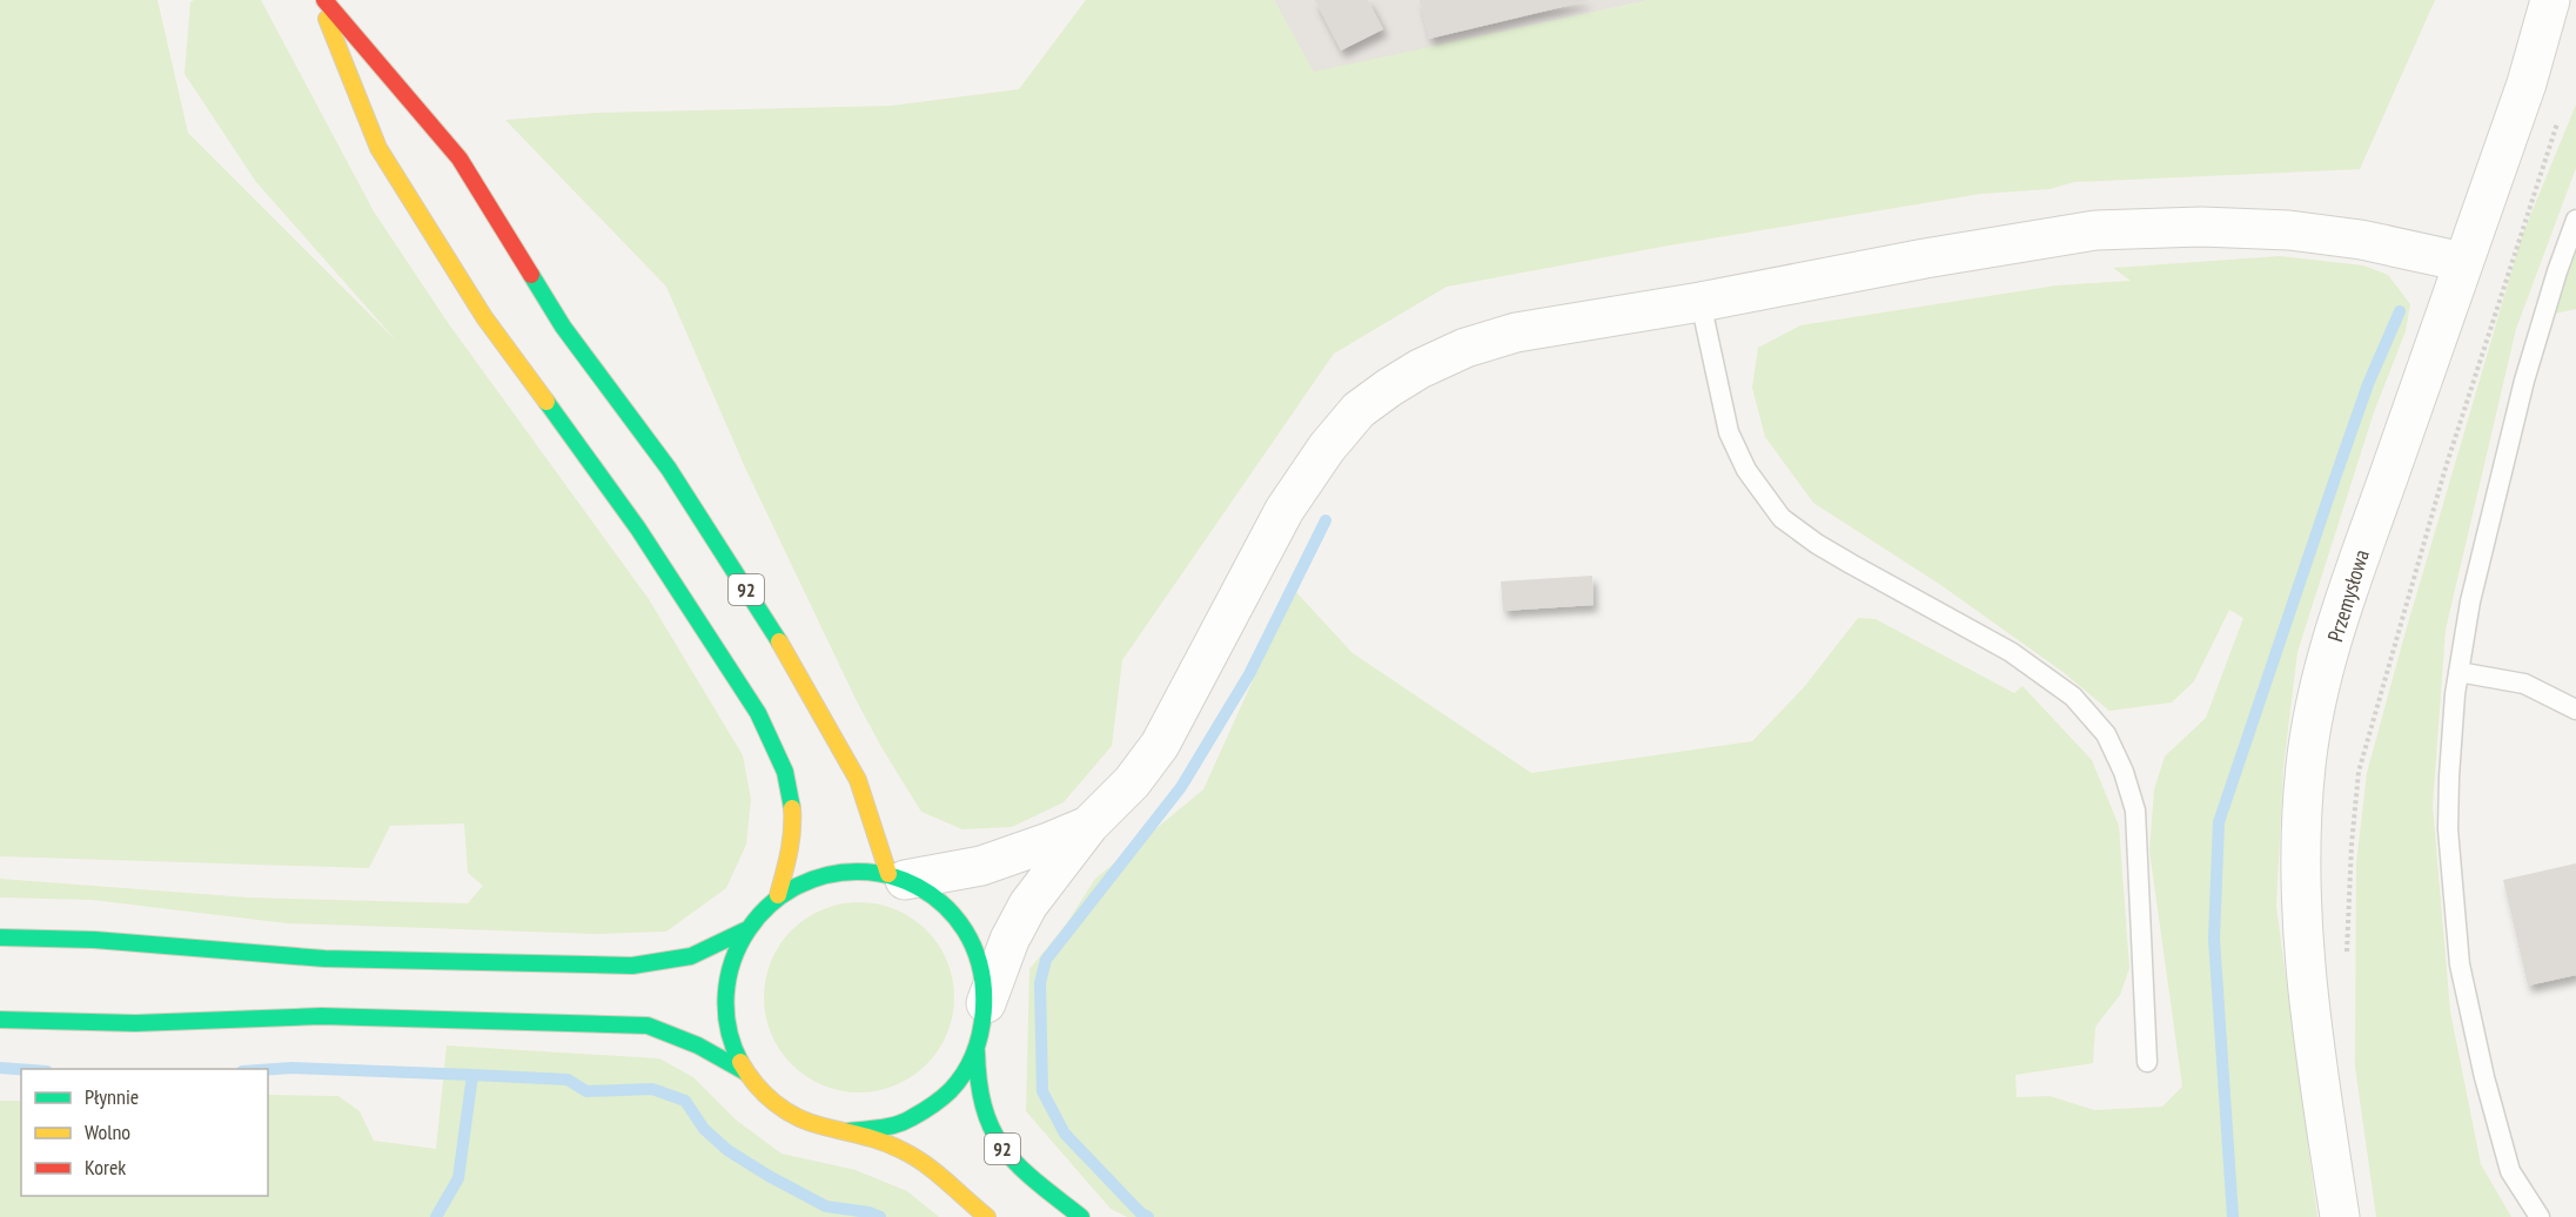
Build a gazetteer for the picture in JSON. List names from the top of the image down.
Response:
{
  "streets": {
    "main road": ["92"],
    "street": ["Przemysłowa"]
  },
  "legend": ["Płynnie", "Wolno", "Korek"]
}
